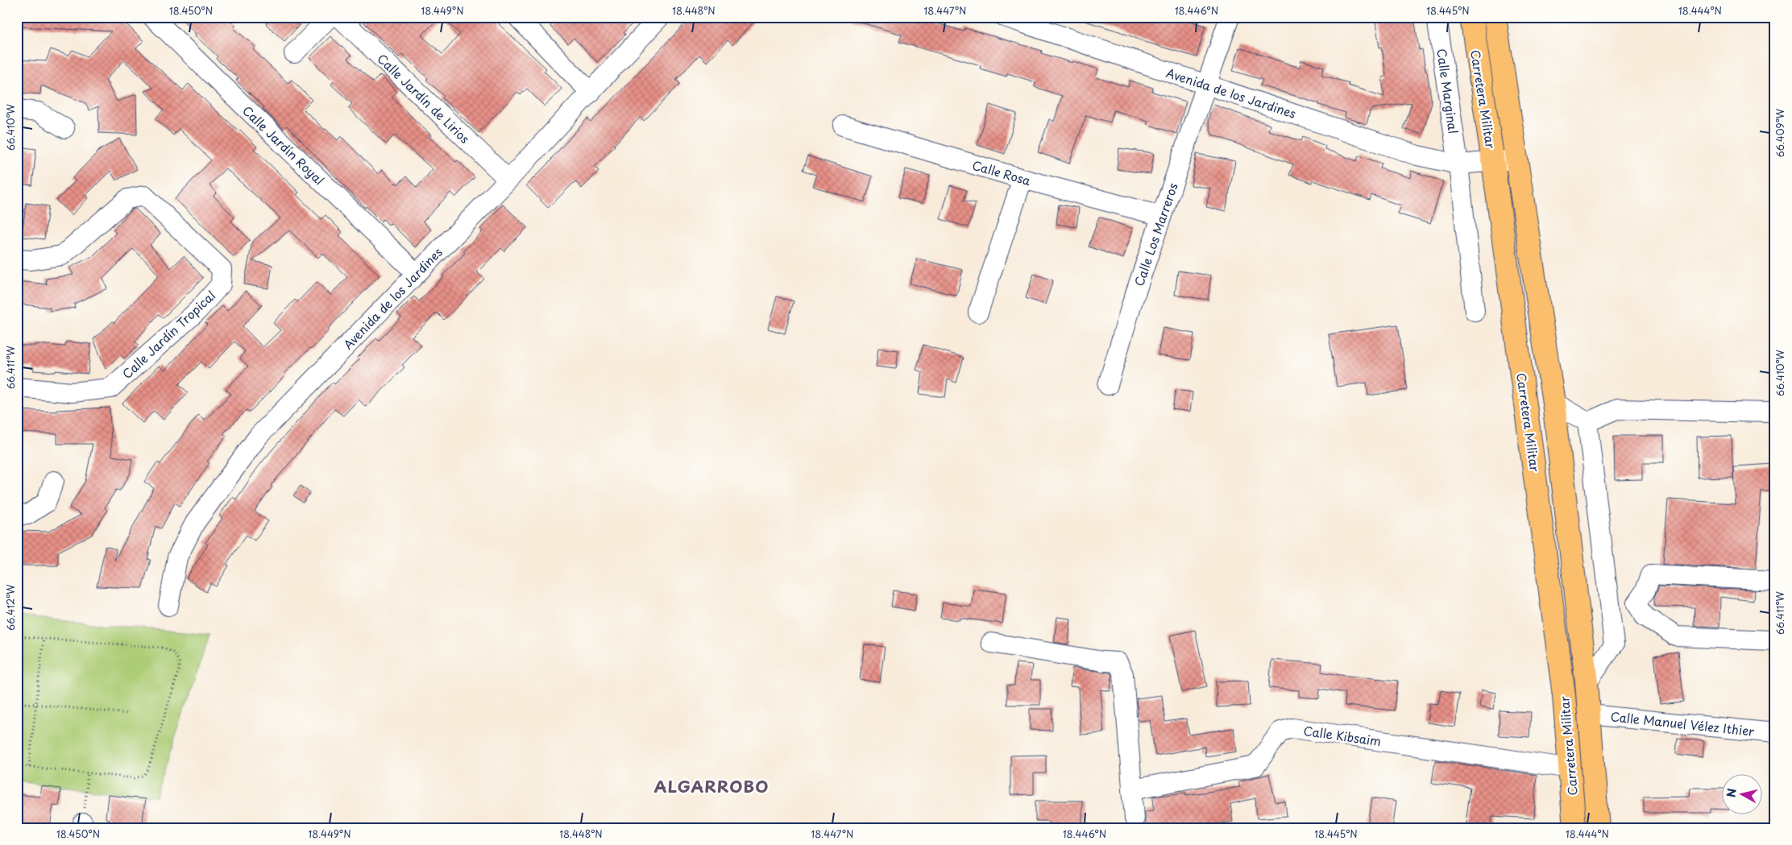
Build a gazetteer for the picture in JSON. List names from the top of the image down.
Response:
{
  "streets": {
    "main road": ["Carretera Militar"],
    "street": [
      "Calle Marginal",
      "Avenida de los Jardines",
      "Calle Jardín de Lirios",
      "Calle Jardín Royal",
      "Calle Rosa",
      "Calle Los Marreros",
      "Calle Jardín Tropical",
      "Calle Manuel Vélez Ithier",
      "Calle Kibsaim"
    ]
  },
  "crossings": [
    ["Calle Marginal", "Avenida de los Jardines"],
    ["Avenida de los Jardines", "Calle Jardín de Lirios"],
    ["Avenida de los Jardines", "Carretera Militar"],
    ["Avenida de los Jardines", "Calle Jardín Royal"],
    ["Avenida de los Jardines", "Calle Los Marreros"],
    ["Carretera Militar", "Calle Manuel Vélez Ithier"],
    ["Carretera Militar", "Calle Kibsaim"],
    ["Calle Rosa", "Calle Los Marreros"]
  ],
  "districts": ["ALGARROBO"],
  "north": "left",
  "coordinates": [
    "18.450°N",
    "18.449°N",
    "18.448°N",
    "18.447°N",
    "18.446°N",
    "18.445°N",
    "18.444°N",
    "66.410°W",
    "66.409°W",
    "66.411°W",
    "66.412°W"
  ]
}
